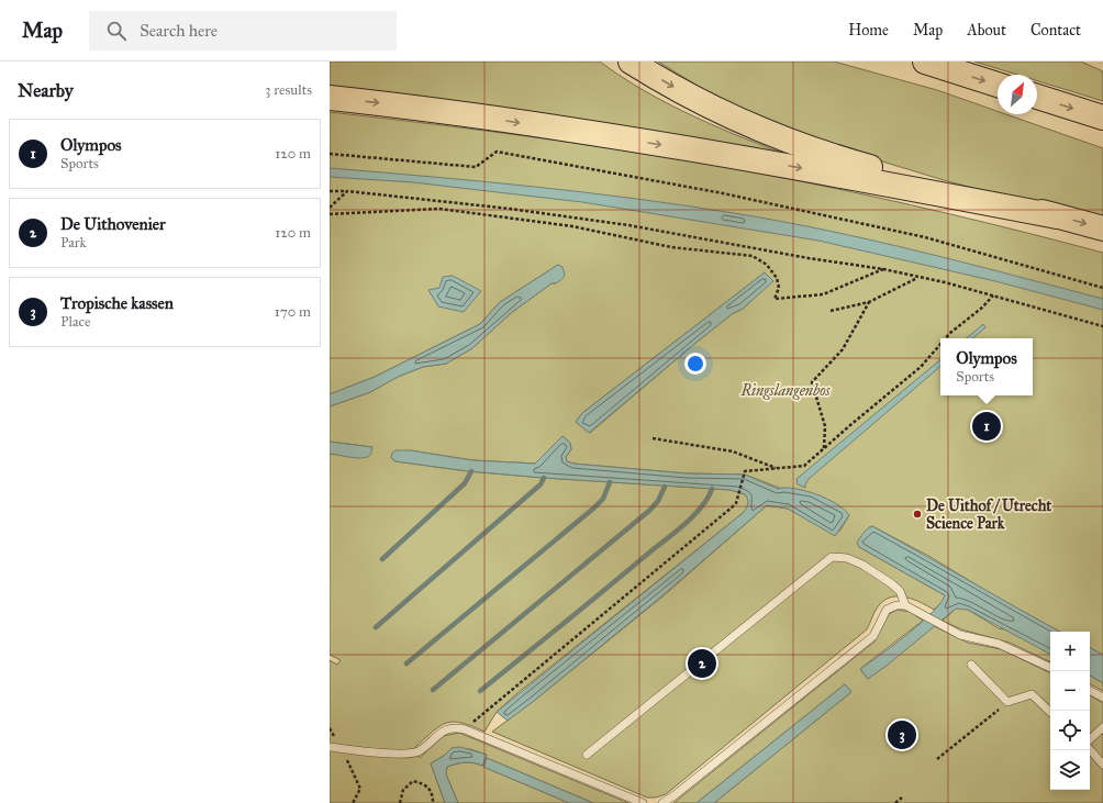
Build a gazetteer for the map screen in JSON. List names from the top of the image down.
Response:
{
  "parks": ["Ringslangenbos"],
  "places": ["De Uithof / Utrecht Science Park"],
  "north": "top right",
  "page": {
    "header": "Map",
    "search": "Search here",
    "nav": [
      "Home",
      "Map",
      "About",
      "Contact"
    ],
    "heading": ["Nearby", "3 results"],
    "list": [
      {
        "mark": "1",
        "name": "Olympos",
        "note": "Sports",
        "value": "120 m"
      },
      {
        "mark": "2",
        "name": "De Uithovenier",
        "note": "Park",
        "value": "120 m"
      },
      {
        "mark": "3",
        "name": "Tropische kassen",
        "note": "Place",
        "value": "170 m"
      }
    ],
    "popup": ["Olympos", "Sports"],
    "pins": ["1", "2", "3"],
    "map_buttons": ["+", "−"]
  }
}
